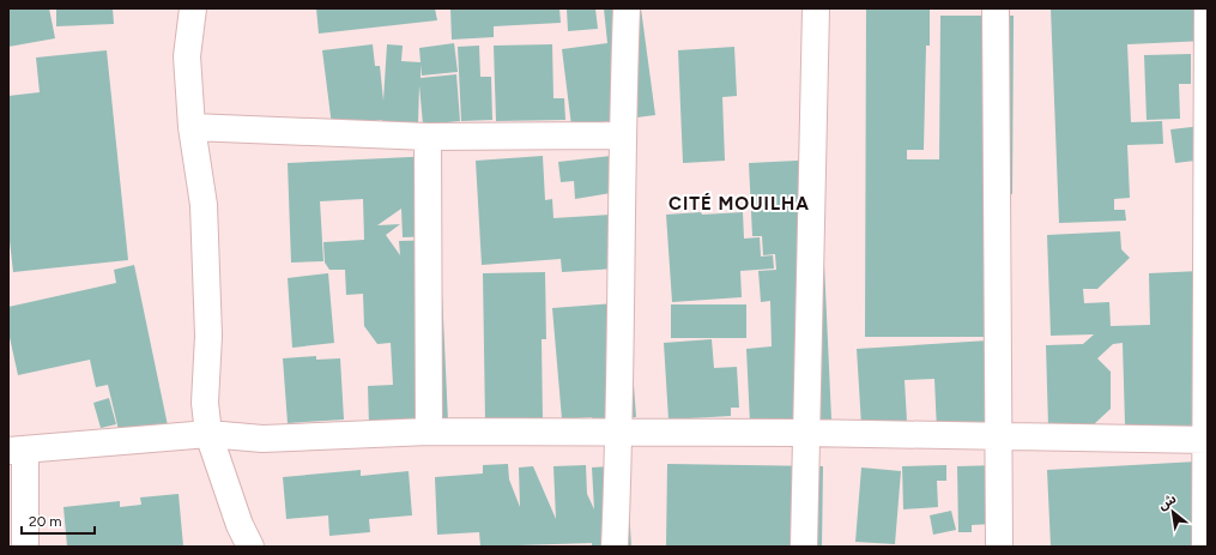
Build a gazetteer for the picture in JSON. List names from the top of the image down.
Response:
{
  "districts": ["CITÉ MOUILHA"],
  "scale_bar": "20 m",
  "north": "top left"
}
